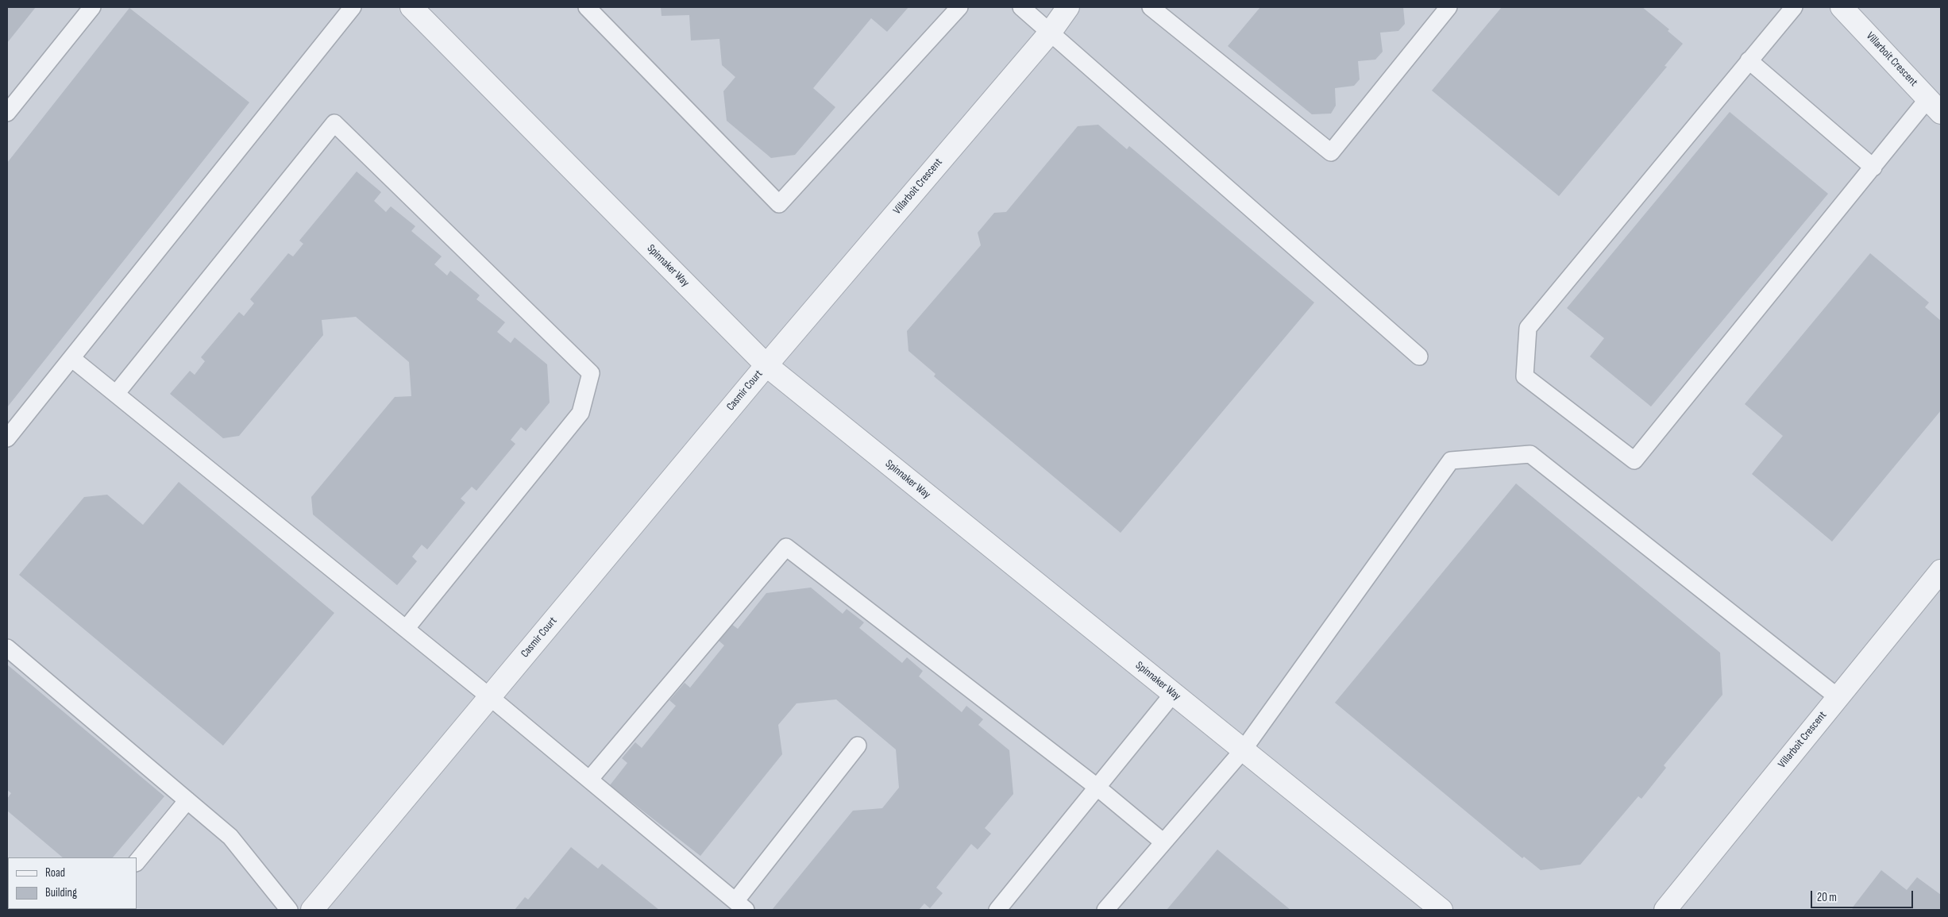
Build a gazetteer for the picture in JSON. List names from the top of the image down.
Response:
{
  "streets": {
    "street": ["Villarboit Crescent", "Spinnaker Way", "Casmir Court"]
  },
  "crossings": [
    ["Villarboit Crescent", "Spinnaker Way"],
    ["Villarboit Crescent", "Casmir Court"],
    ["Spinnaker Way", "Casmir Court"]
  ],
  "legend": ["Road", "Building"],
  "scale_bar": "20 m"
}
